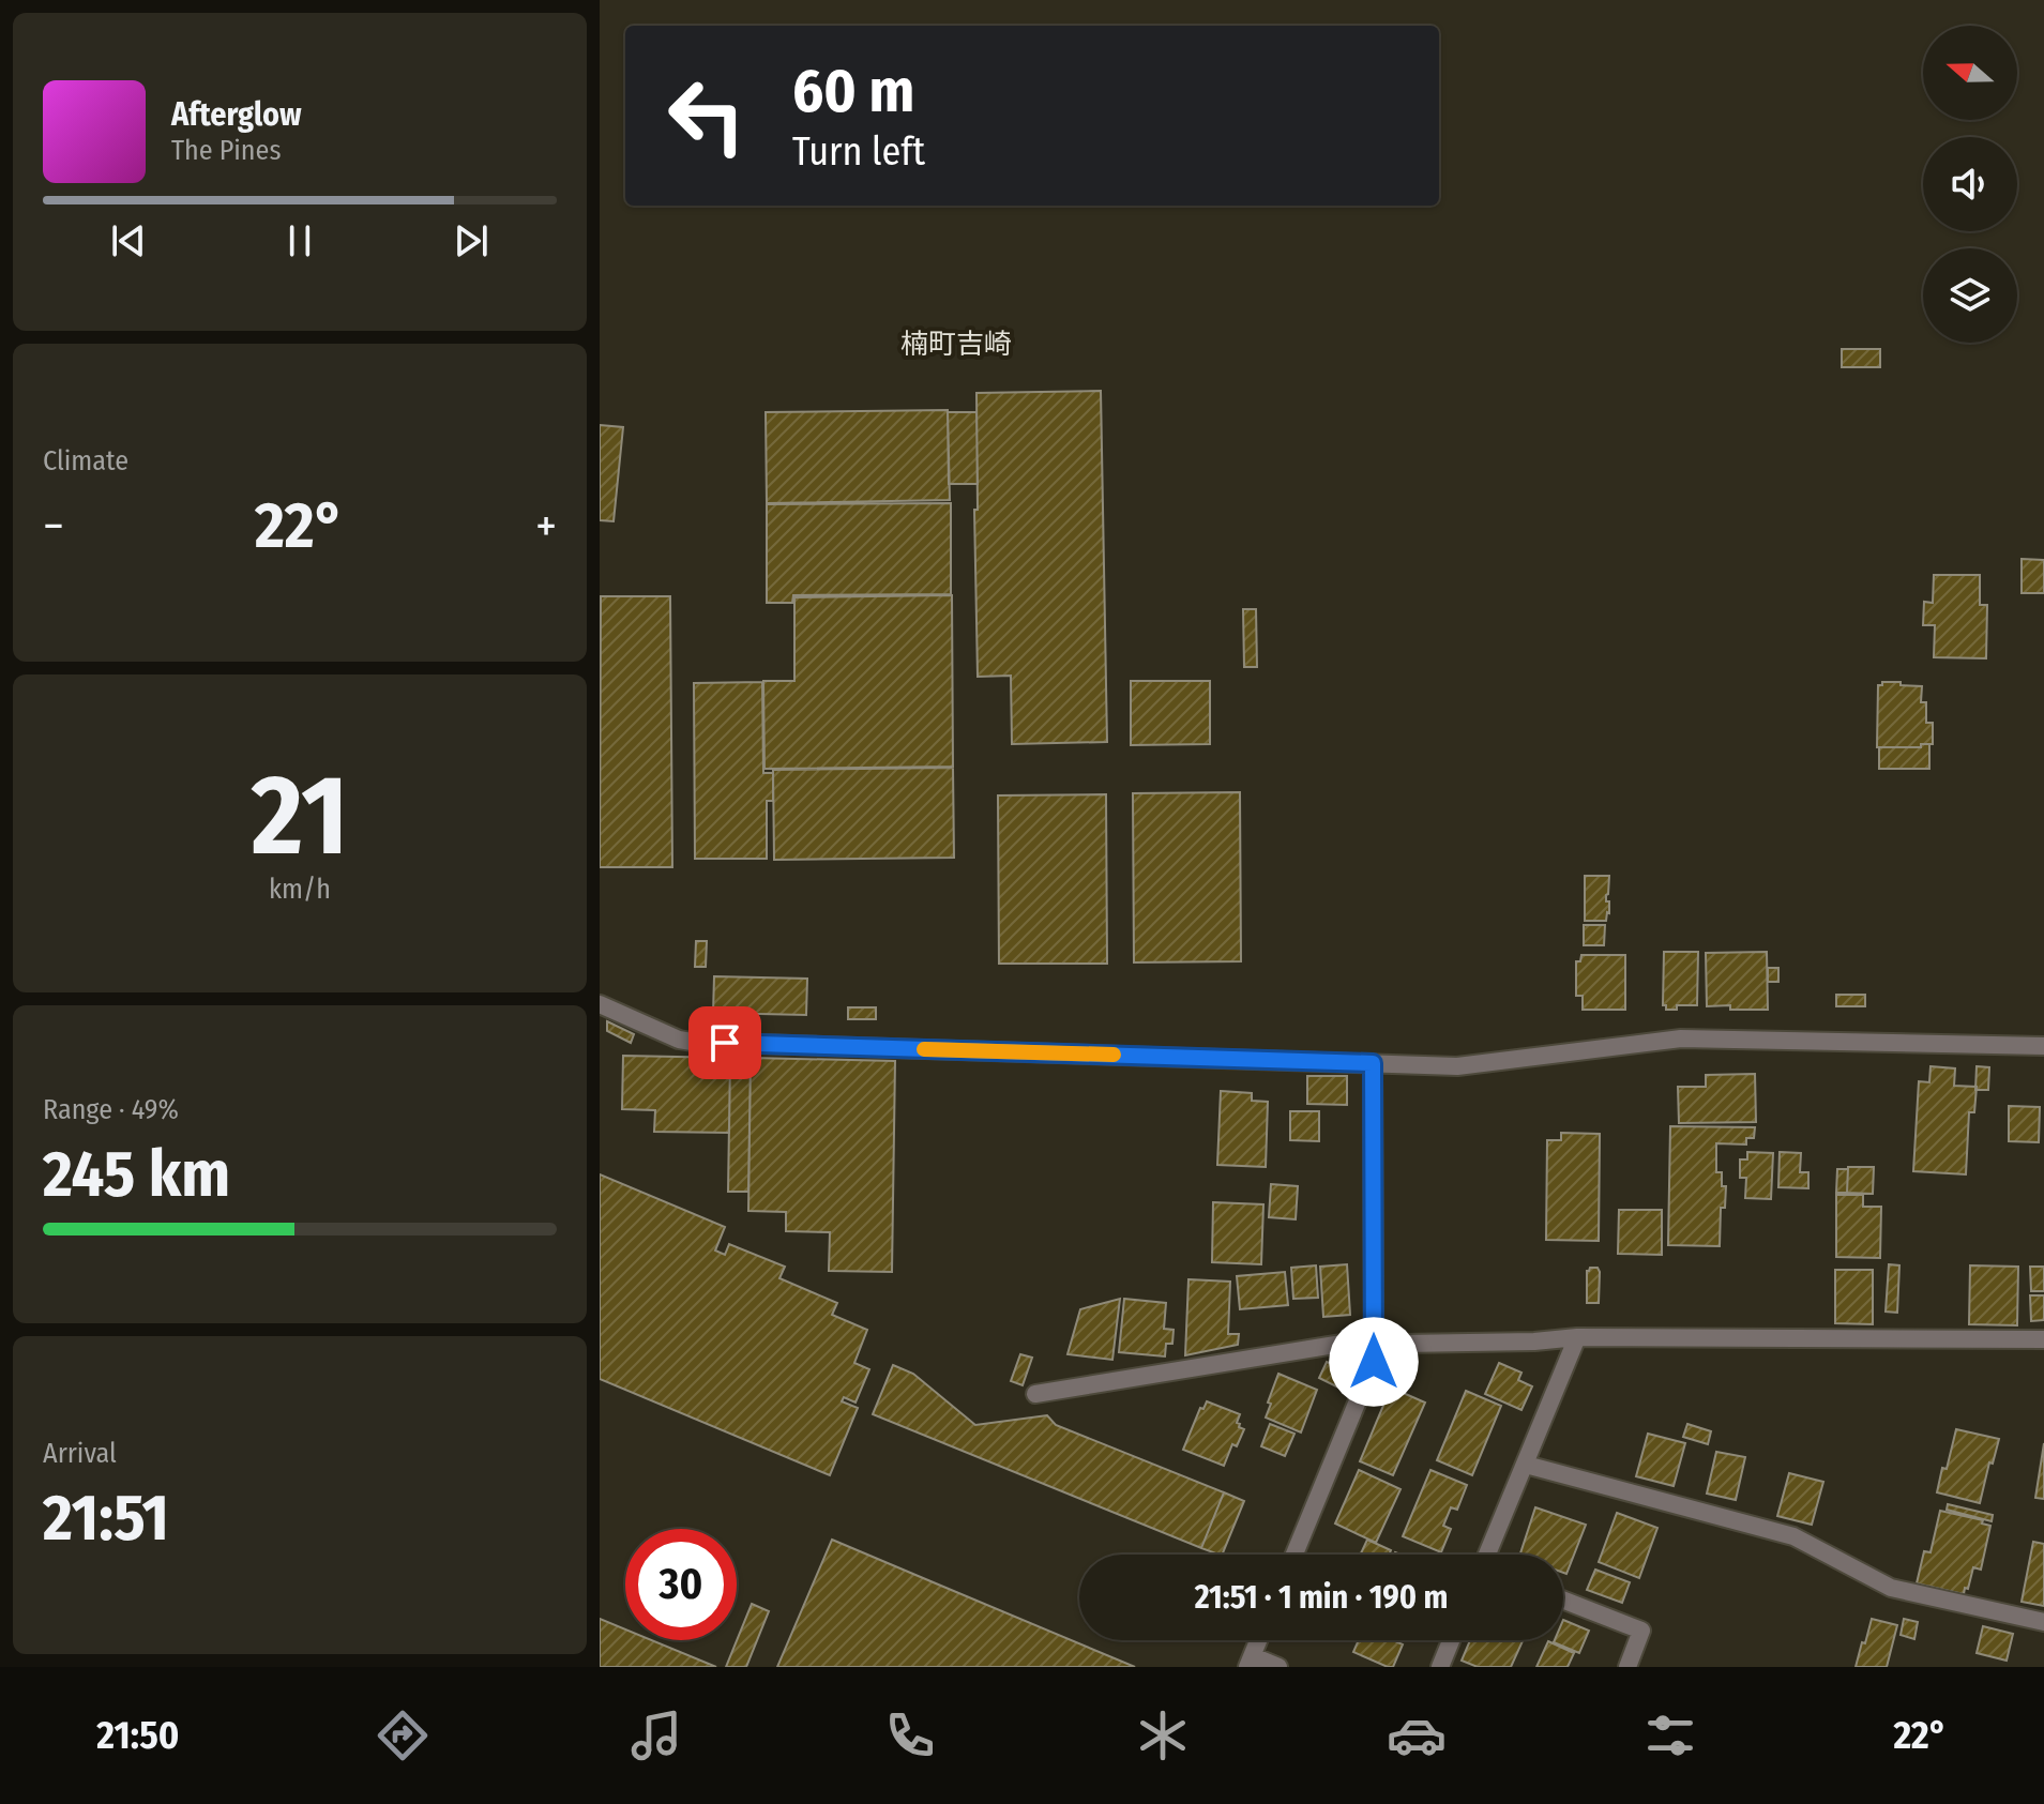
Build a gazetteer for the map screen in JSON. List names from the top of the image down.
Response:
{
  "districts": ["楠町吉崎"],
  "north": "left",
  "page": {
    "turn": ["60 m", "Turn left"],
    "song": ["Afterglow", "The Pines"],
    "tile": [
      "Climate",
      ["21", "km/h"],
      ["Range · 49%", "245 km"],
      ["Arrival", "21:51"]
    ],
    "heat": ["−", "22°", "+"],
    "limit": "30",
    "trip": "21:51 · 1 min · 190 m",
    "tabs": ["21:50", "22°"]
  }
}
